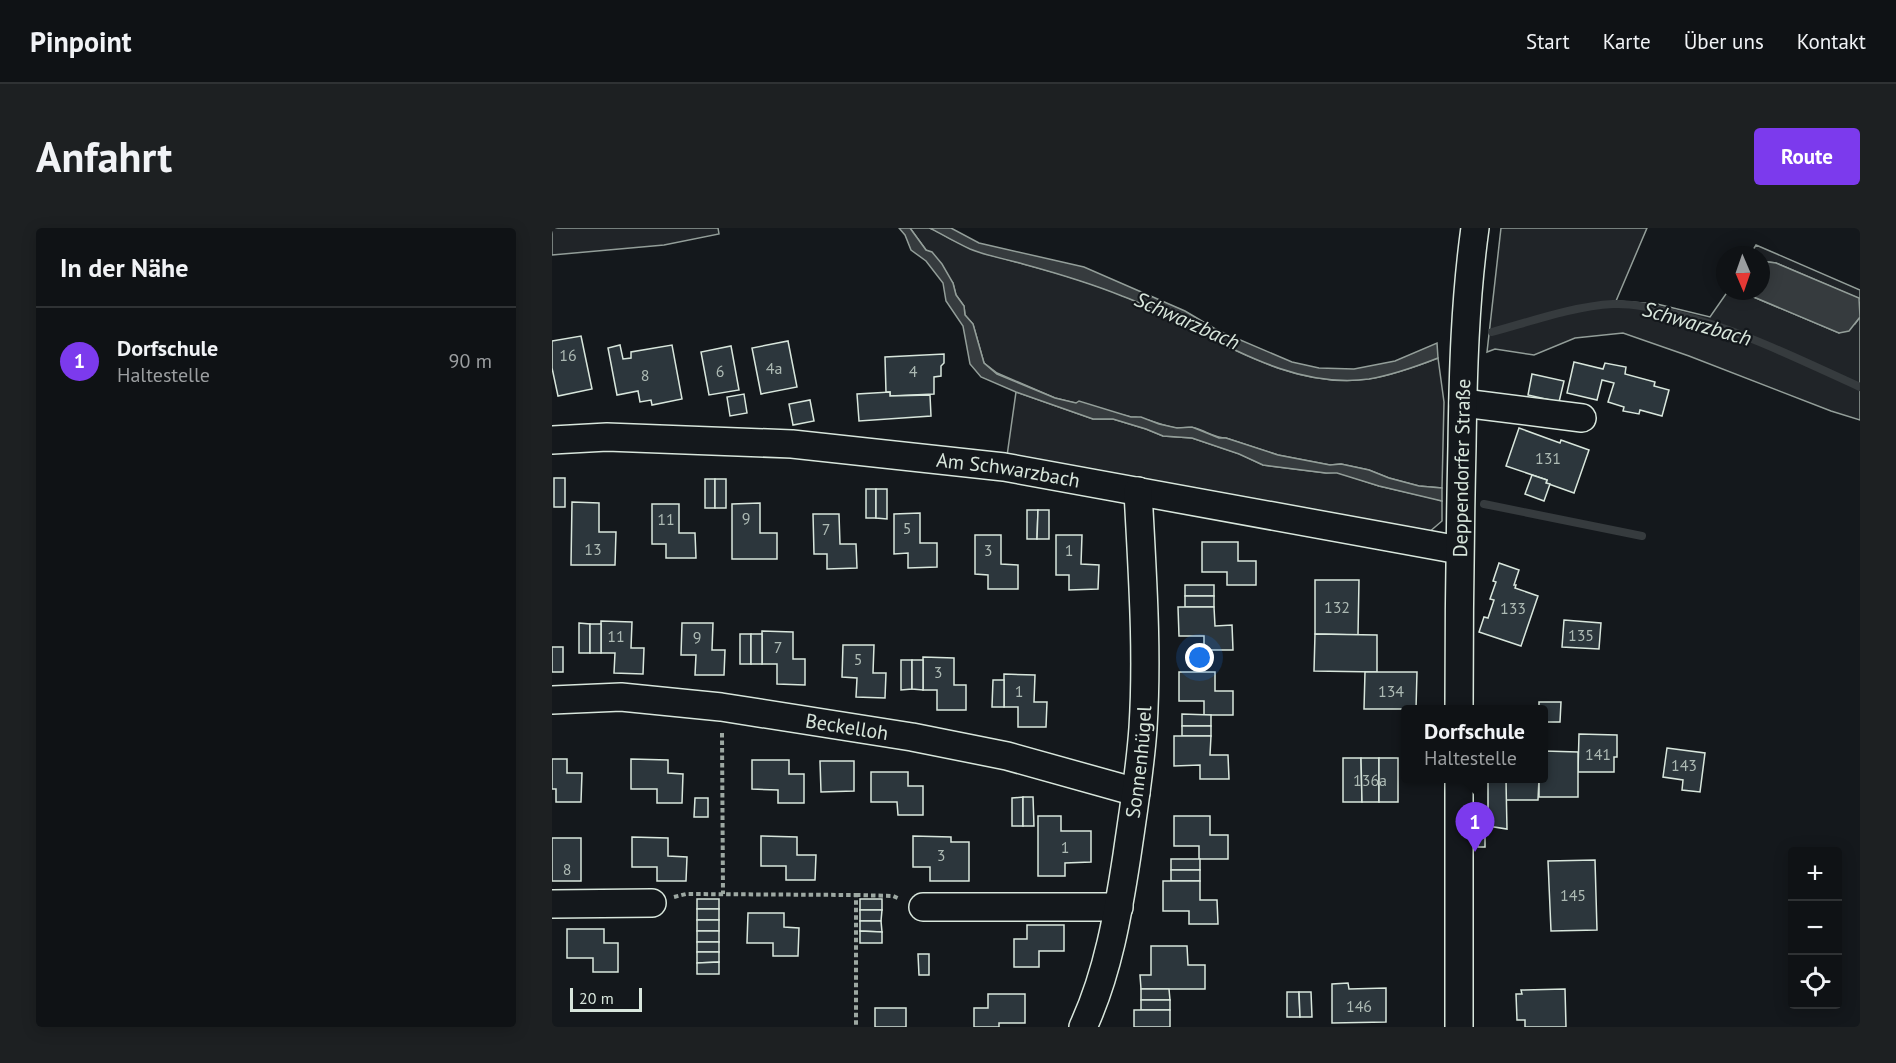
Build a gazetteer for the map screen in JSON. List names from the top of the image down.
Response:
{
  "streets": {
    "street": [
      "Deppendorfer Straße",
      "Am Schwarzbach",
      "Beckelloh",
      "Sonnenhügel"
    ]
  },
  "crossings": [
    ["Deppendorfer Straße", "Am Schwarzbach"],
    ["Am Schwarzbach", "Sonnenhügel"],
    ["Beckelloh", "Sonnenhügel"]
  ],
  "water": ["Schwarzbach"],
  "house_numbers": [
    "16",
    "4a",
    "6",
    "4",
    "8",
    "131",
    "9",
    "11",
    "5",
    "7",
    "13",
    "3",
    "1",
    "132",
    "133",
    "135",
    "11",
    "9",
    "7",
    "5",
    "3",
    "1",
    "134",
    "141",
    "143",
    "136a",
    "1",
    "3",
    "8",
    "145",
    "146"
  ],
  "scale_bar": "20 m",
  "north": "bottom",
  "page": {
    "header": "Pinpoint",
    "nav": [
      "Start",
      "Karte",
      "Über uns",
      "Kontakt"
    ],
    "buttons": "Route",
    "title": "Anfahrt",
    "heading": "In der Nähe",
    "list": [
      {
        "mark": "1",
        "name": "Dorfschule",
        "note": "Haltestelle",
        "value": "90 m"
      }
    ],
    "popup": ["Dorfschule", "Haltestelle"],
    "pins": "1",
    "map_buttons": ["+", "−"],
    "scale": "20 m"
  }
}
